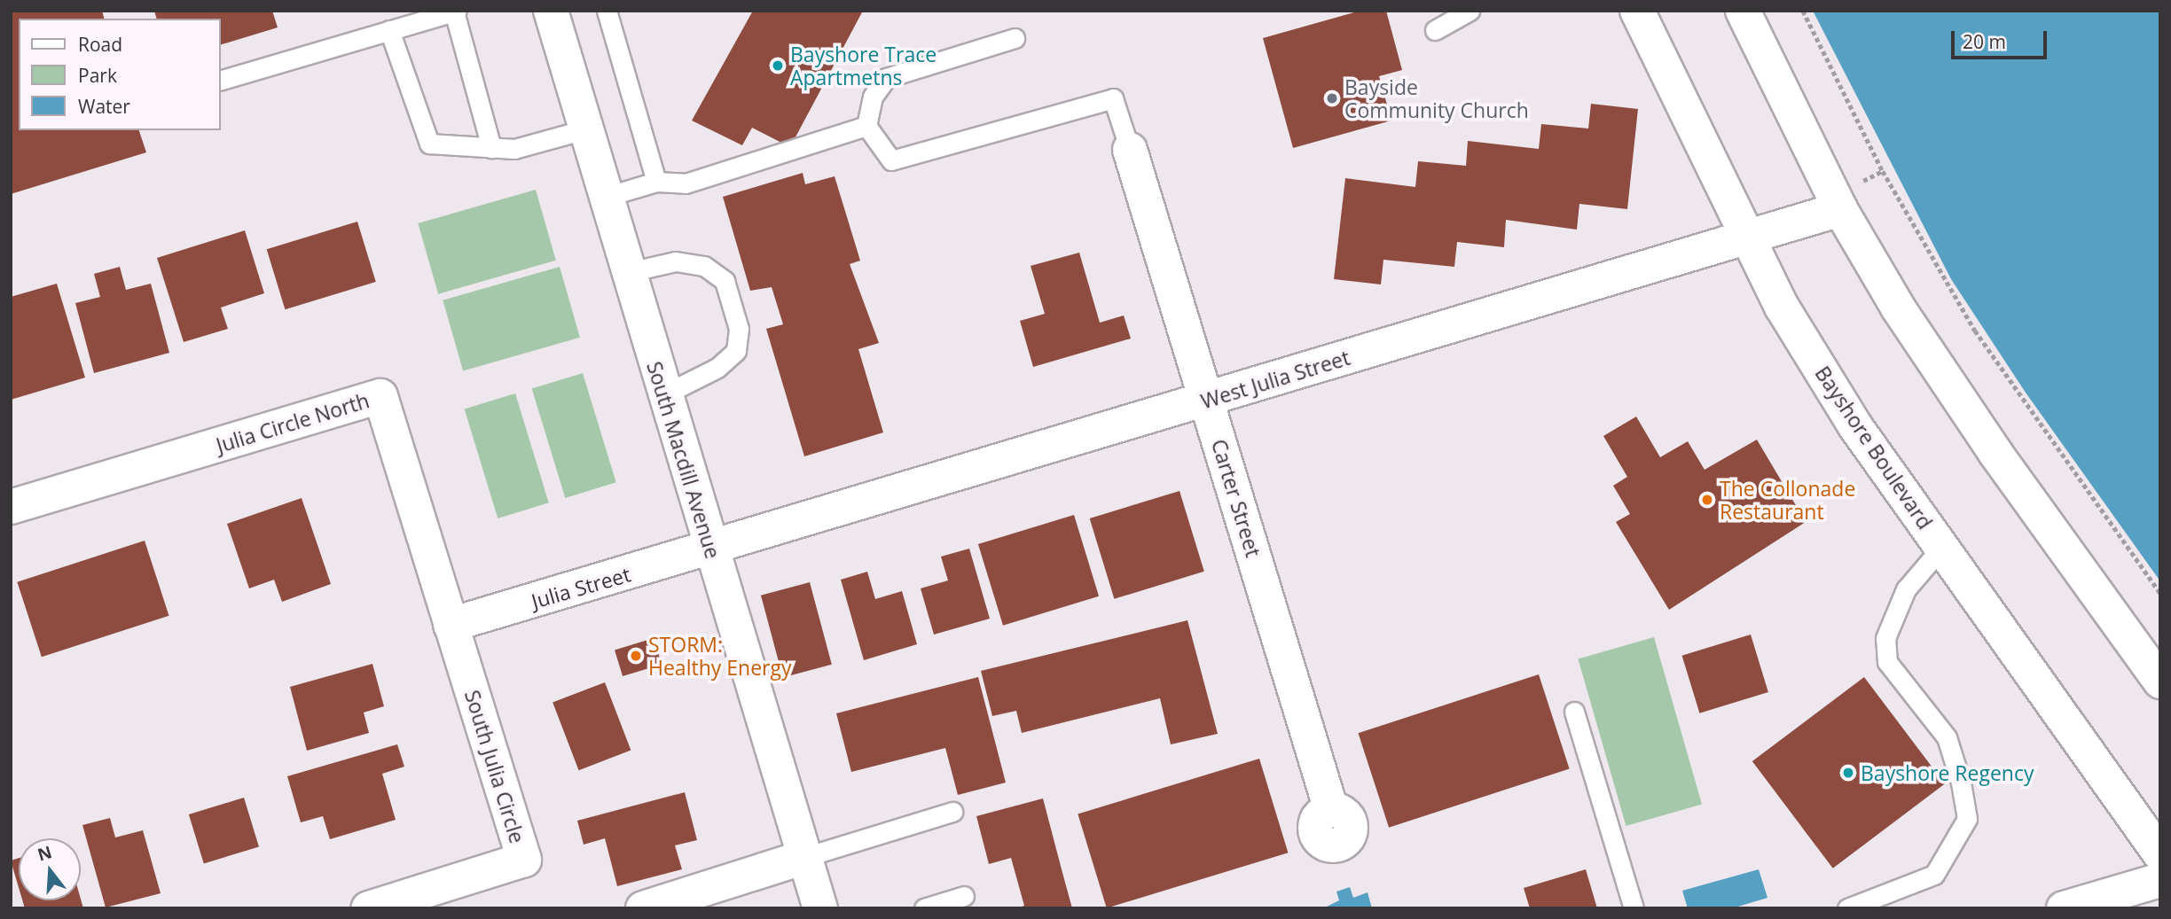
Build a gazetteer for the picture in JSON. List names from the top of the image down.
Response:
{
  "streets": {
    "street": [
      "West Julia Street",
      "Julia Circle North",
      "Bayshore Boulevard",
      "South Macdill Avenue",
      "Carter Street",
      "Julia Street",
      "South Julia Circle"
    ]
  },
  "crossings": [
    ["West Julia Street", "Bayshore Boulevard"],
    ["West Julia Street", "South Macdill Avenue"],
    ["West Julia Street", "Carter Street"],
    ["West Julia Street", "Julia Street"],
    ["Julia Circle North", "Julia Street"],
    ["Julia Circle North", "South Julia Circle"],
    ["South Macdill Avenue", "Julia Street"],
    ["Julia Street", "South Julia Circle"]
  ],
  "places": [
    "Bayshore Trace Apartmetns",
    "Bayside Community Church",
    "The Collonade Restaurant",
    "STORM: Healthy Energy",
    "Bayshore Regency"
  ],
  "legend": ["Road", "Park", "Water"],
  "scale_bar": "20 m",
  "north": "top"
}
